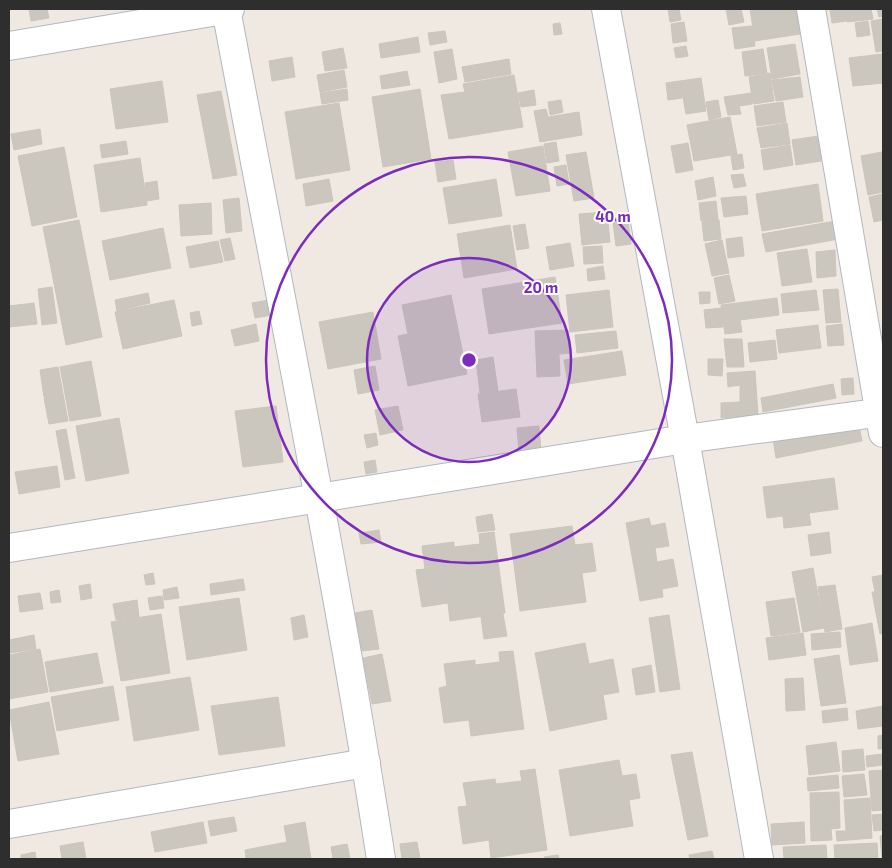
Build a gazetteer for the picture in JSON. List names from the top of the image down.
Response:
{
  "rings": ["40 m", "20 m"]
}
